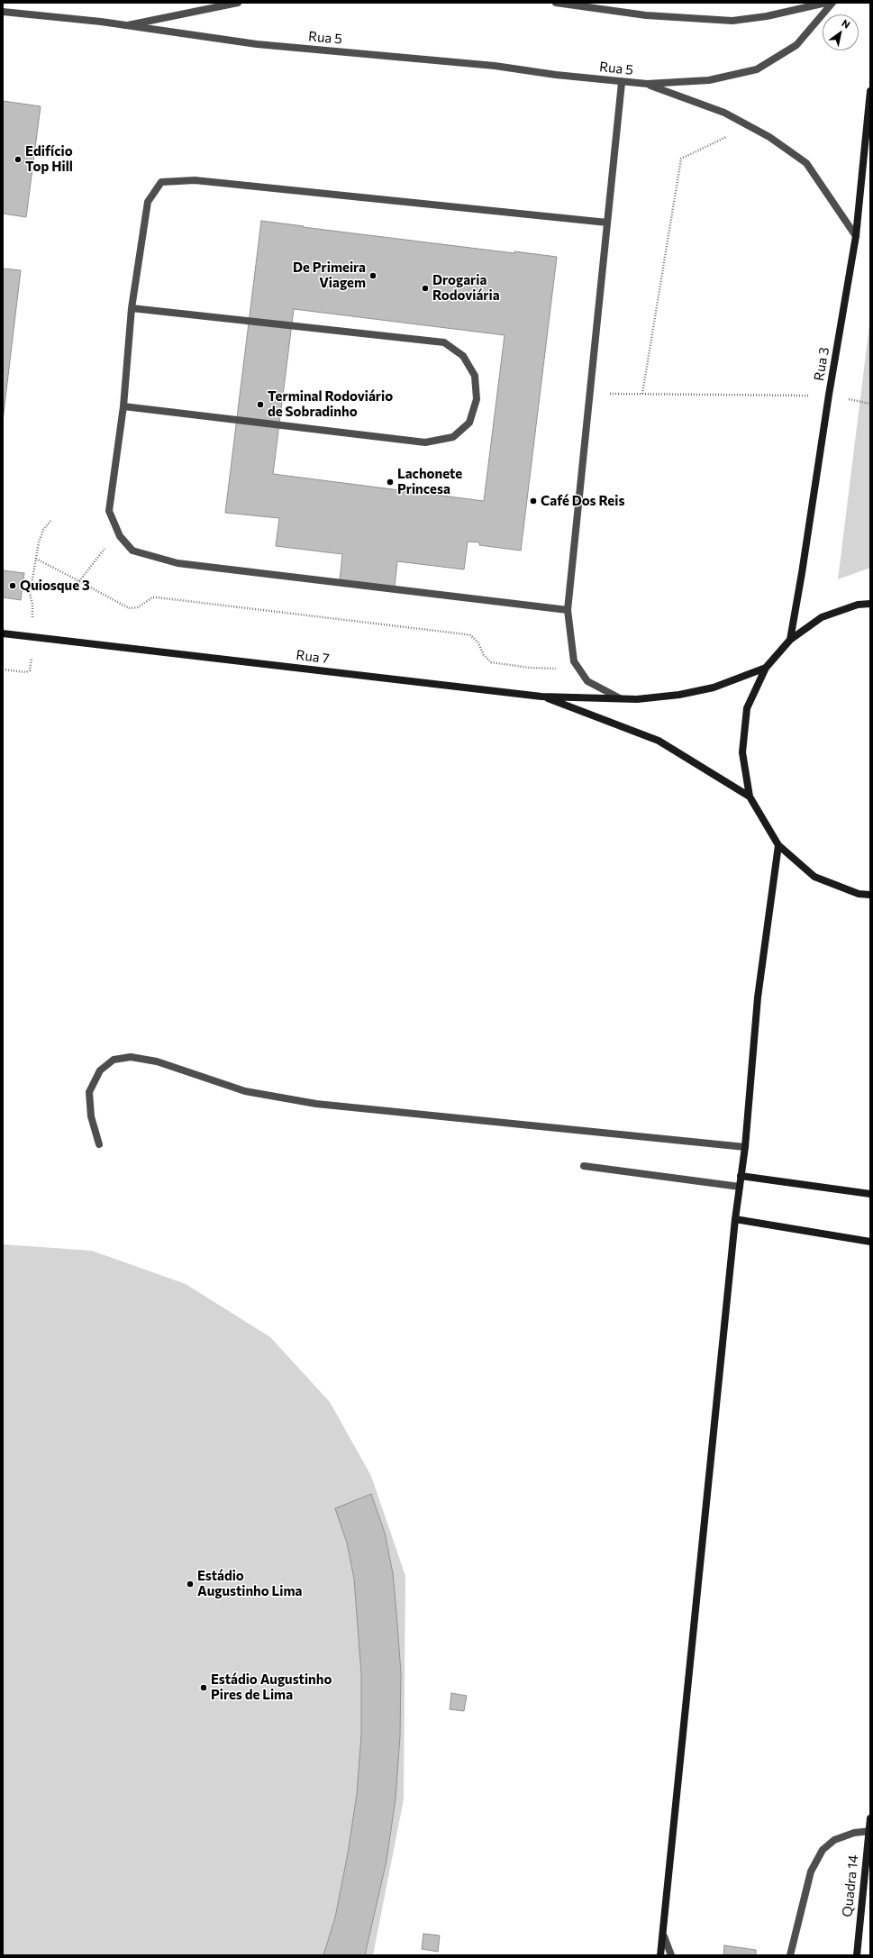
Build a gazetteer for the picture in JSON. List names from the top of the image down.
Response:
{
  "streets": {
    "main road": ["Rua 3", "Rua 7", "Quadra 14"],
    "street": ["Rua 5"]
  },
  "places": [
    "Edifício Top Hill",
    "De Primeira Viagem",
    "Drogaria Rodoviária",
    "Terminal Rodoviário de Sobradinho",
    "Lachonete Princesa",
    "Café Dos Reis",
    "Quiosque 3",
    "Estádio Augustinho Lima",
    "Estádio Augustinho Pires de Lima"
  ],
  "north": "top right"
}
